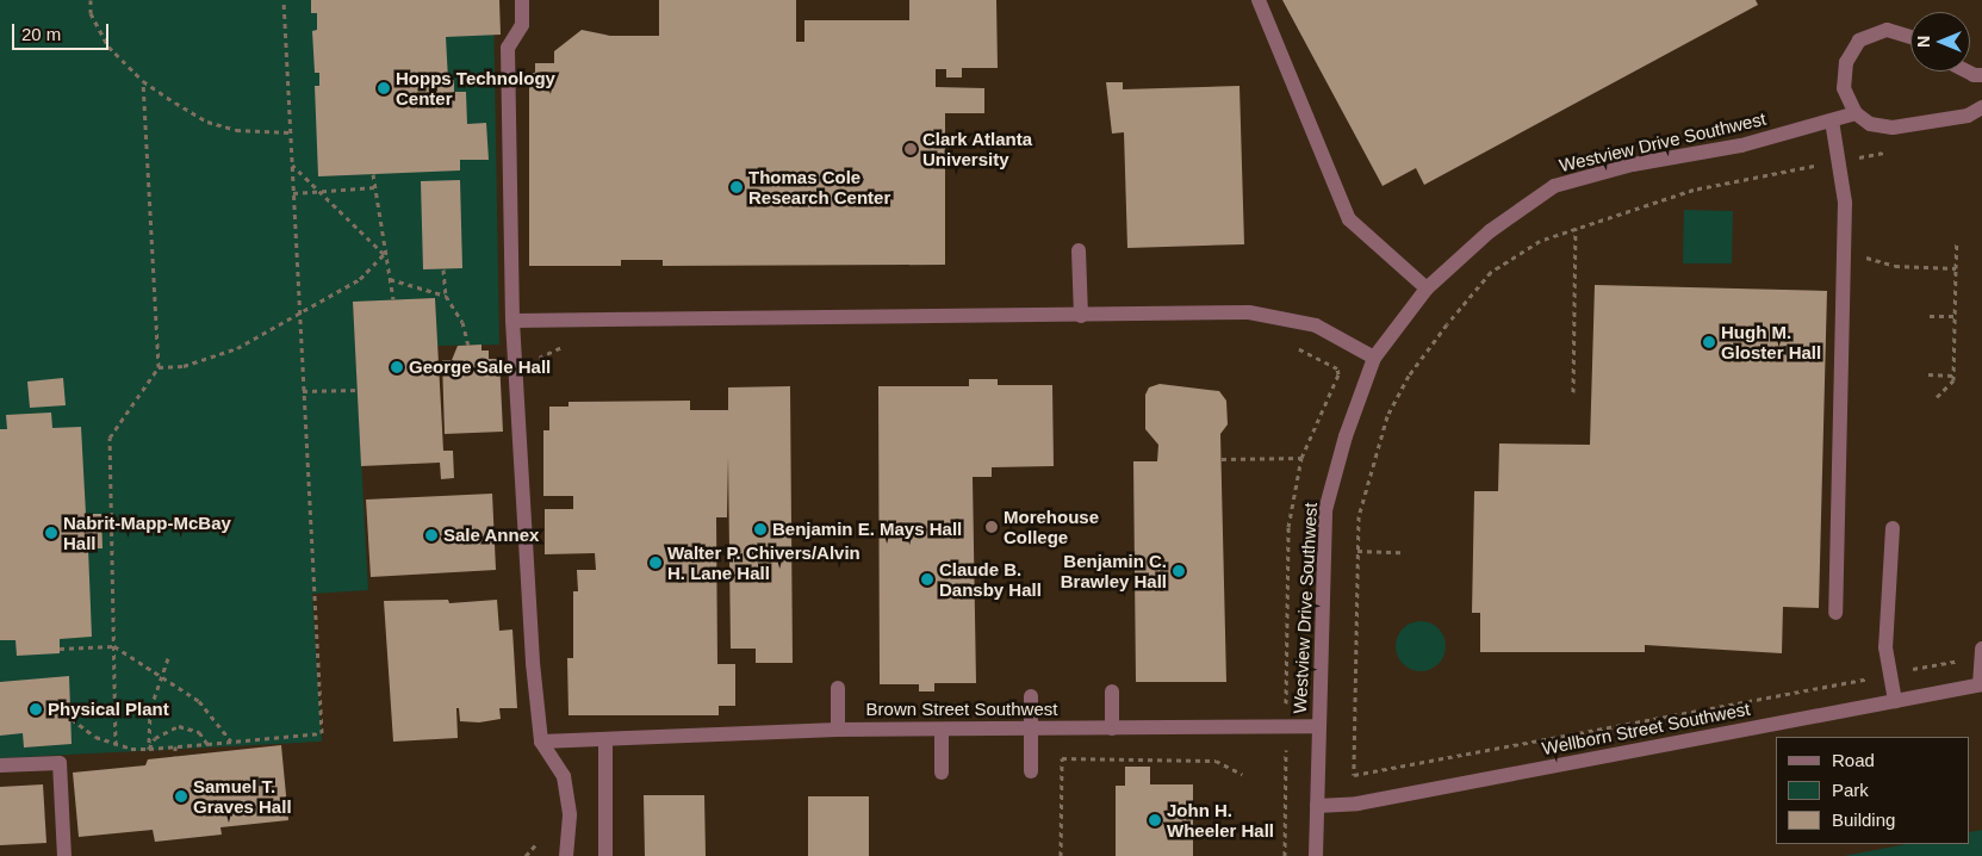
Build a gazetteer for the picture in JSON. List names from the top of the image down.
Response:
{
  "streets": {
    "street": ["Westview Drive Southwest", "Brown Street Southwest", "Wellborn Street Southwest"]
  },
  "crossings": [
    ["Westview Drive Southwest", "Brown Street Southwest"],
    ["Westview Drive Southwest", "Wellborn Street Southwest"]
  ],
  "places": [
    "Hopps Technology Center",
    "Clark Atlanta University",
    "Thomas Cole Research Center",
    "Hugh M. Gloster Hall",
    "George Sale Hall",
    "Morehouse College",
    "Benjamin E. Mays Hall",
    "Nabrit-Mapp-McBay Hall",
    "Sale Annex",
    "Walter P. Chivers/Alvin H. Lane Hall",
    "Benjamin C. Brawley Hall",
    "Claude B. Dansby Hall",
    "Physical Plant",
    "Samuel T. Graves Hall",
    "John H. Wheeler Hall"
  ],
  "legend": ["Road", "Park", "Building"],
  "scale_bar": "20 m",
  "north": "left"
}
